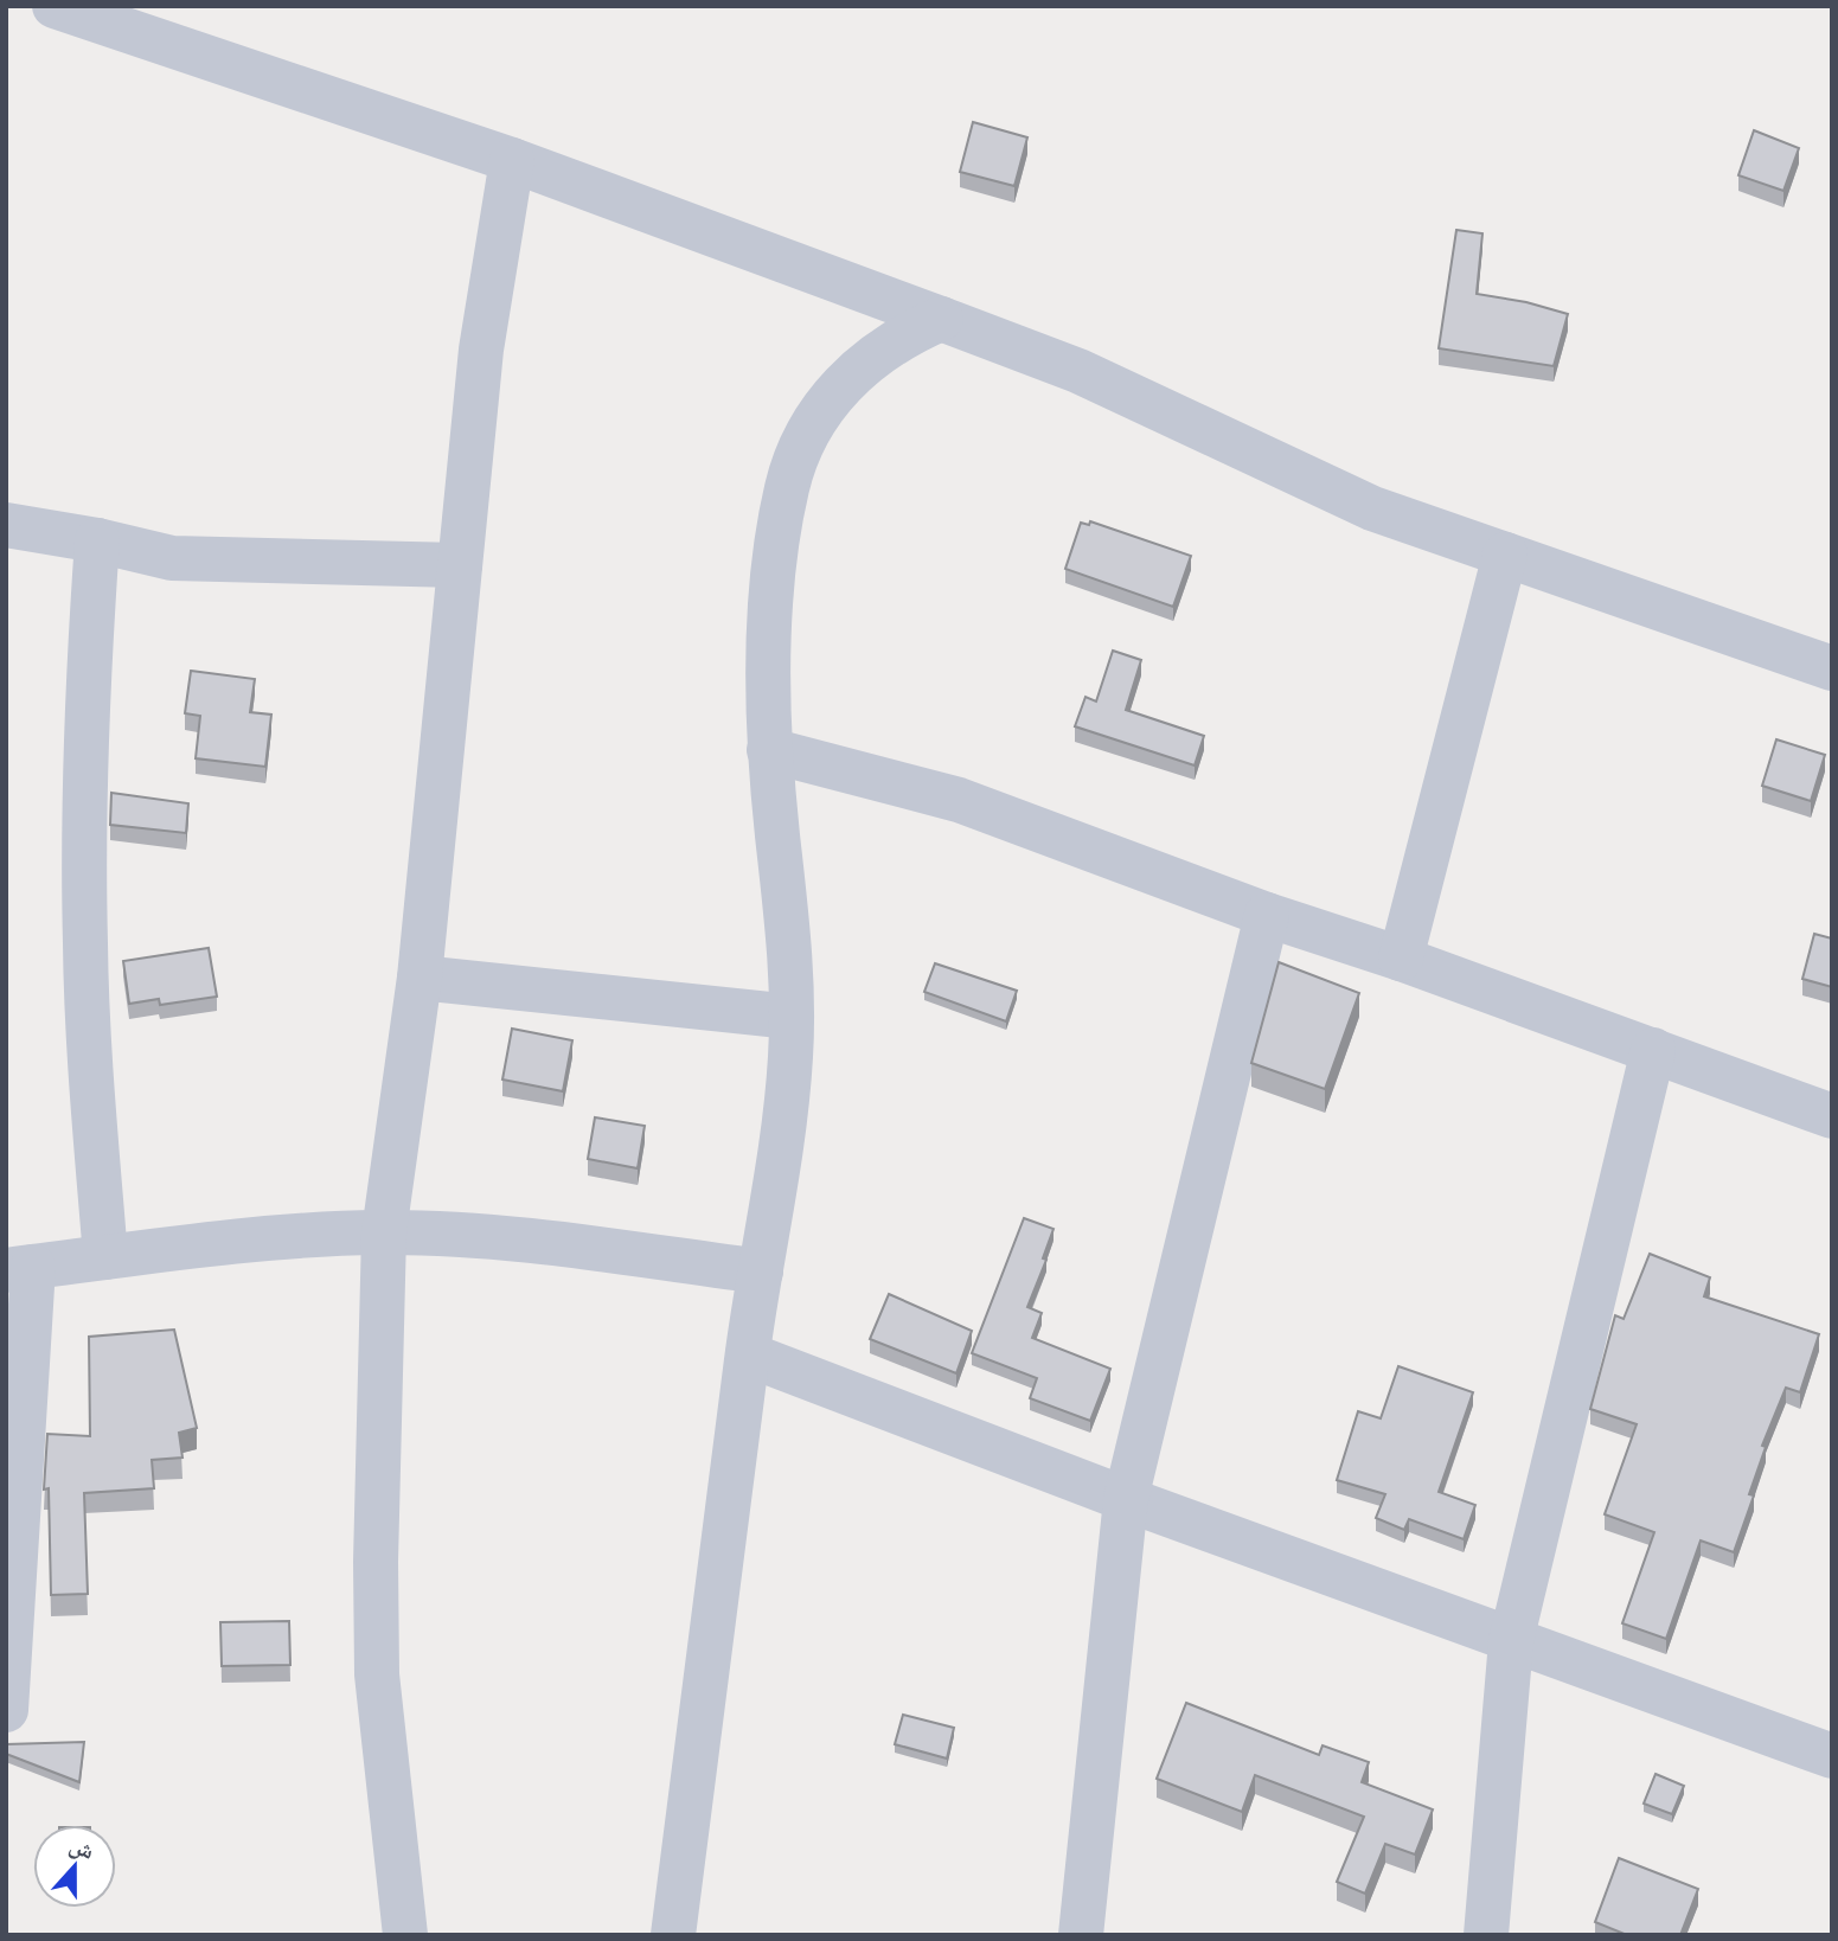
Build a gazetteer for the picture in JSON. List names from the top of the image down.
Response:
{
  "north": "top"
}
